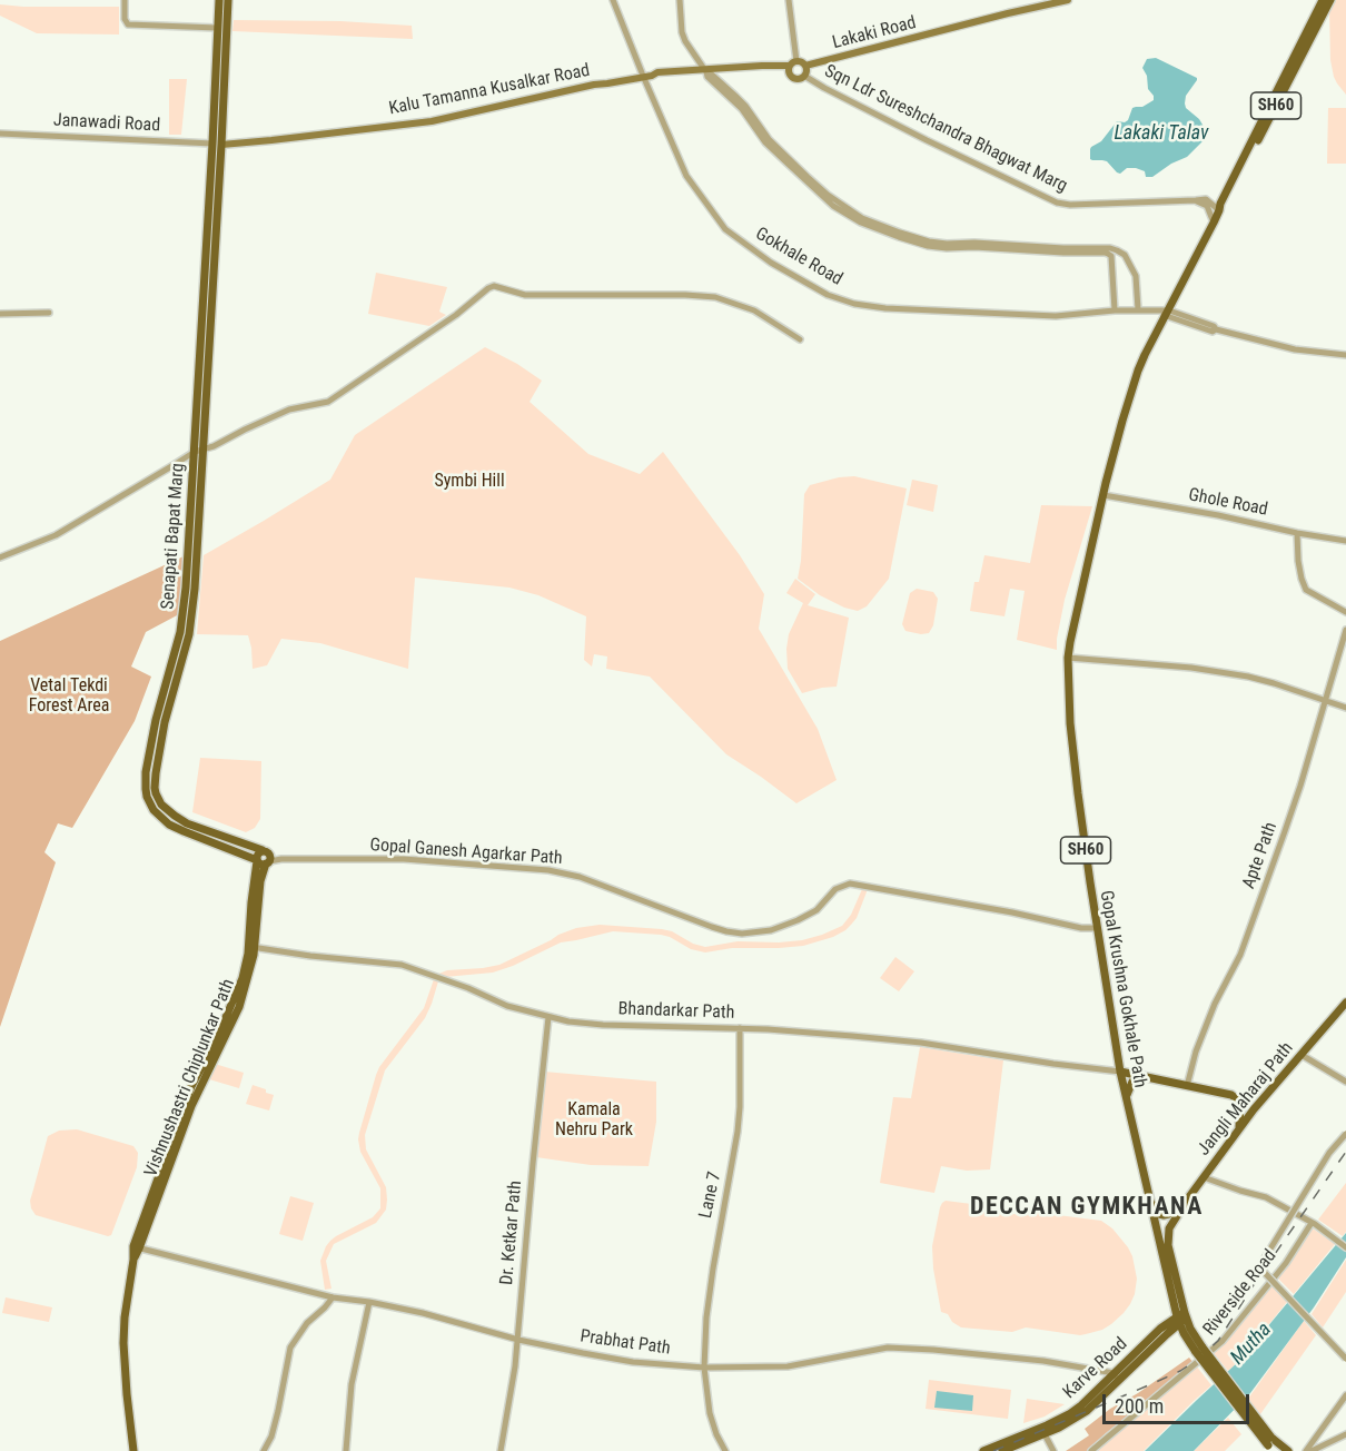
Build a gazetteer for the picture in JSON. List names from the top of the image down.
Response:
{
  "streets": {
    "main road": [
      "Lakaki Road",
      "Kalu Tamanna Kusalkar Road",
      "SH60",
      "Senapati Bapat Marg",
      "Gopal Krushna Gokhale Path",
      "Vishnushastri Chiplunkar Path",
      "Jangli Maharaj Path",
      "Karve Road"
    ],
    "street": [
      "Janawadi Road",
      "Sqn Ldr Sureshchandra Bhagwat Marg",
      "Gokhale Road",
      "Ghole Road",
      "Gopal Ganesh Agarkar Path",
      "Apte Path",
      "Bhandarkar Path",
      "Lane 7",
      "Dr. Ketkar Path",
      "Riverside Road",
      "Prabhat Path"
    ]
  },
  "crossings": [
    ["Lakaki Road", "Sqn Ldr Sureshchandra Bhagwat Marg"],
    ["Kalu Tamanna Kusalkar Road", "Janawadi Road"],
    ["Kalu Tamanna Kusalkar Road", "Gokhale Road"],
    ["Kalu Tamanna Kusalkar Road", "Senapati Bapat Marg"],
    ["Janawadi Road", "Senapati Bapat Marg"],
    ["Sqn Ldr Sureshchandra Bhagwat Marg", "Gopal Krushna Gokhale Path"],
    ["Gokhale Road", "Gopal Krushna Gokhale Path"],
    ["Ghole Road", "Gopal Krushna Gokhale Path"],
    ["Senapati Bapat Marg", "Gopal Ganesh Agarkar Path"],
    ["Senapati Bapat Marg", "Vishnushastri Chiplunkar Path"],
    ["Gopal Ganesh Agarkar Path", "Gopal Krushna Gokhale Path"],
    ["Gopal Ganesh Agarkar Path", "Vishnushastri Chiplunkar Path"],
    ["Gopal Krushna Gokhale Path", "Bhandarkar Path"],
    ["Gopal Krushna Gokhale Path", "Jangli Maharaj Path"],
    ["Gopal Krushna Gokhale Path", "Karve Road"],
    ["Bhandarkar Path", "Vishnushastri Chiplunkar Path"],
    ["Bhandarkar Path", "Lane 7"],
    ["Bhandarkar Path", "Dr. Ketkar Path"],
    ["Vishnushastri Chiplunkar Path", "Prabhat Path"],
    ["Jangli Maharaj Path", "Karve Road"],
    ["Lane 7", "Prabhat Path"],
    ["Dr. Ketkar Path", "Prabhat Path"],
    ["Prabhat Path", "Karve Road"]
  ],
  "districts": ["DECCAN GYMKHANA"],
  "water": ["Lakaki Talav", "Mutha"],
  "parks": ["Symbi Hill", "Vetal Tekdi Forest Area", "Kamala Nehru Park"],
  "scale_bar": "200 m"
}
